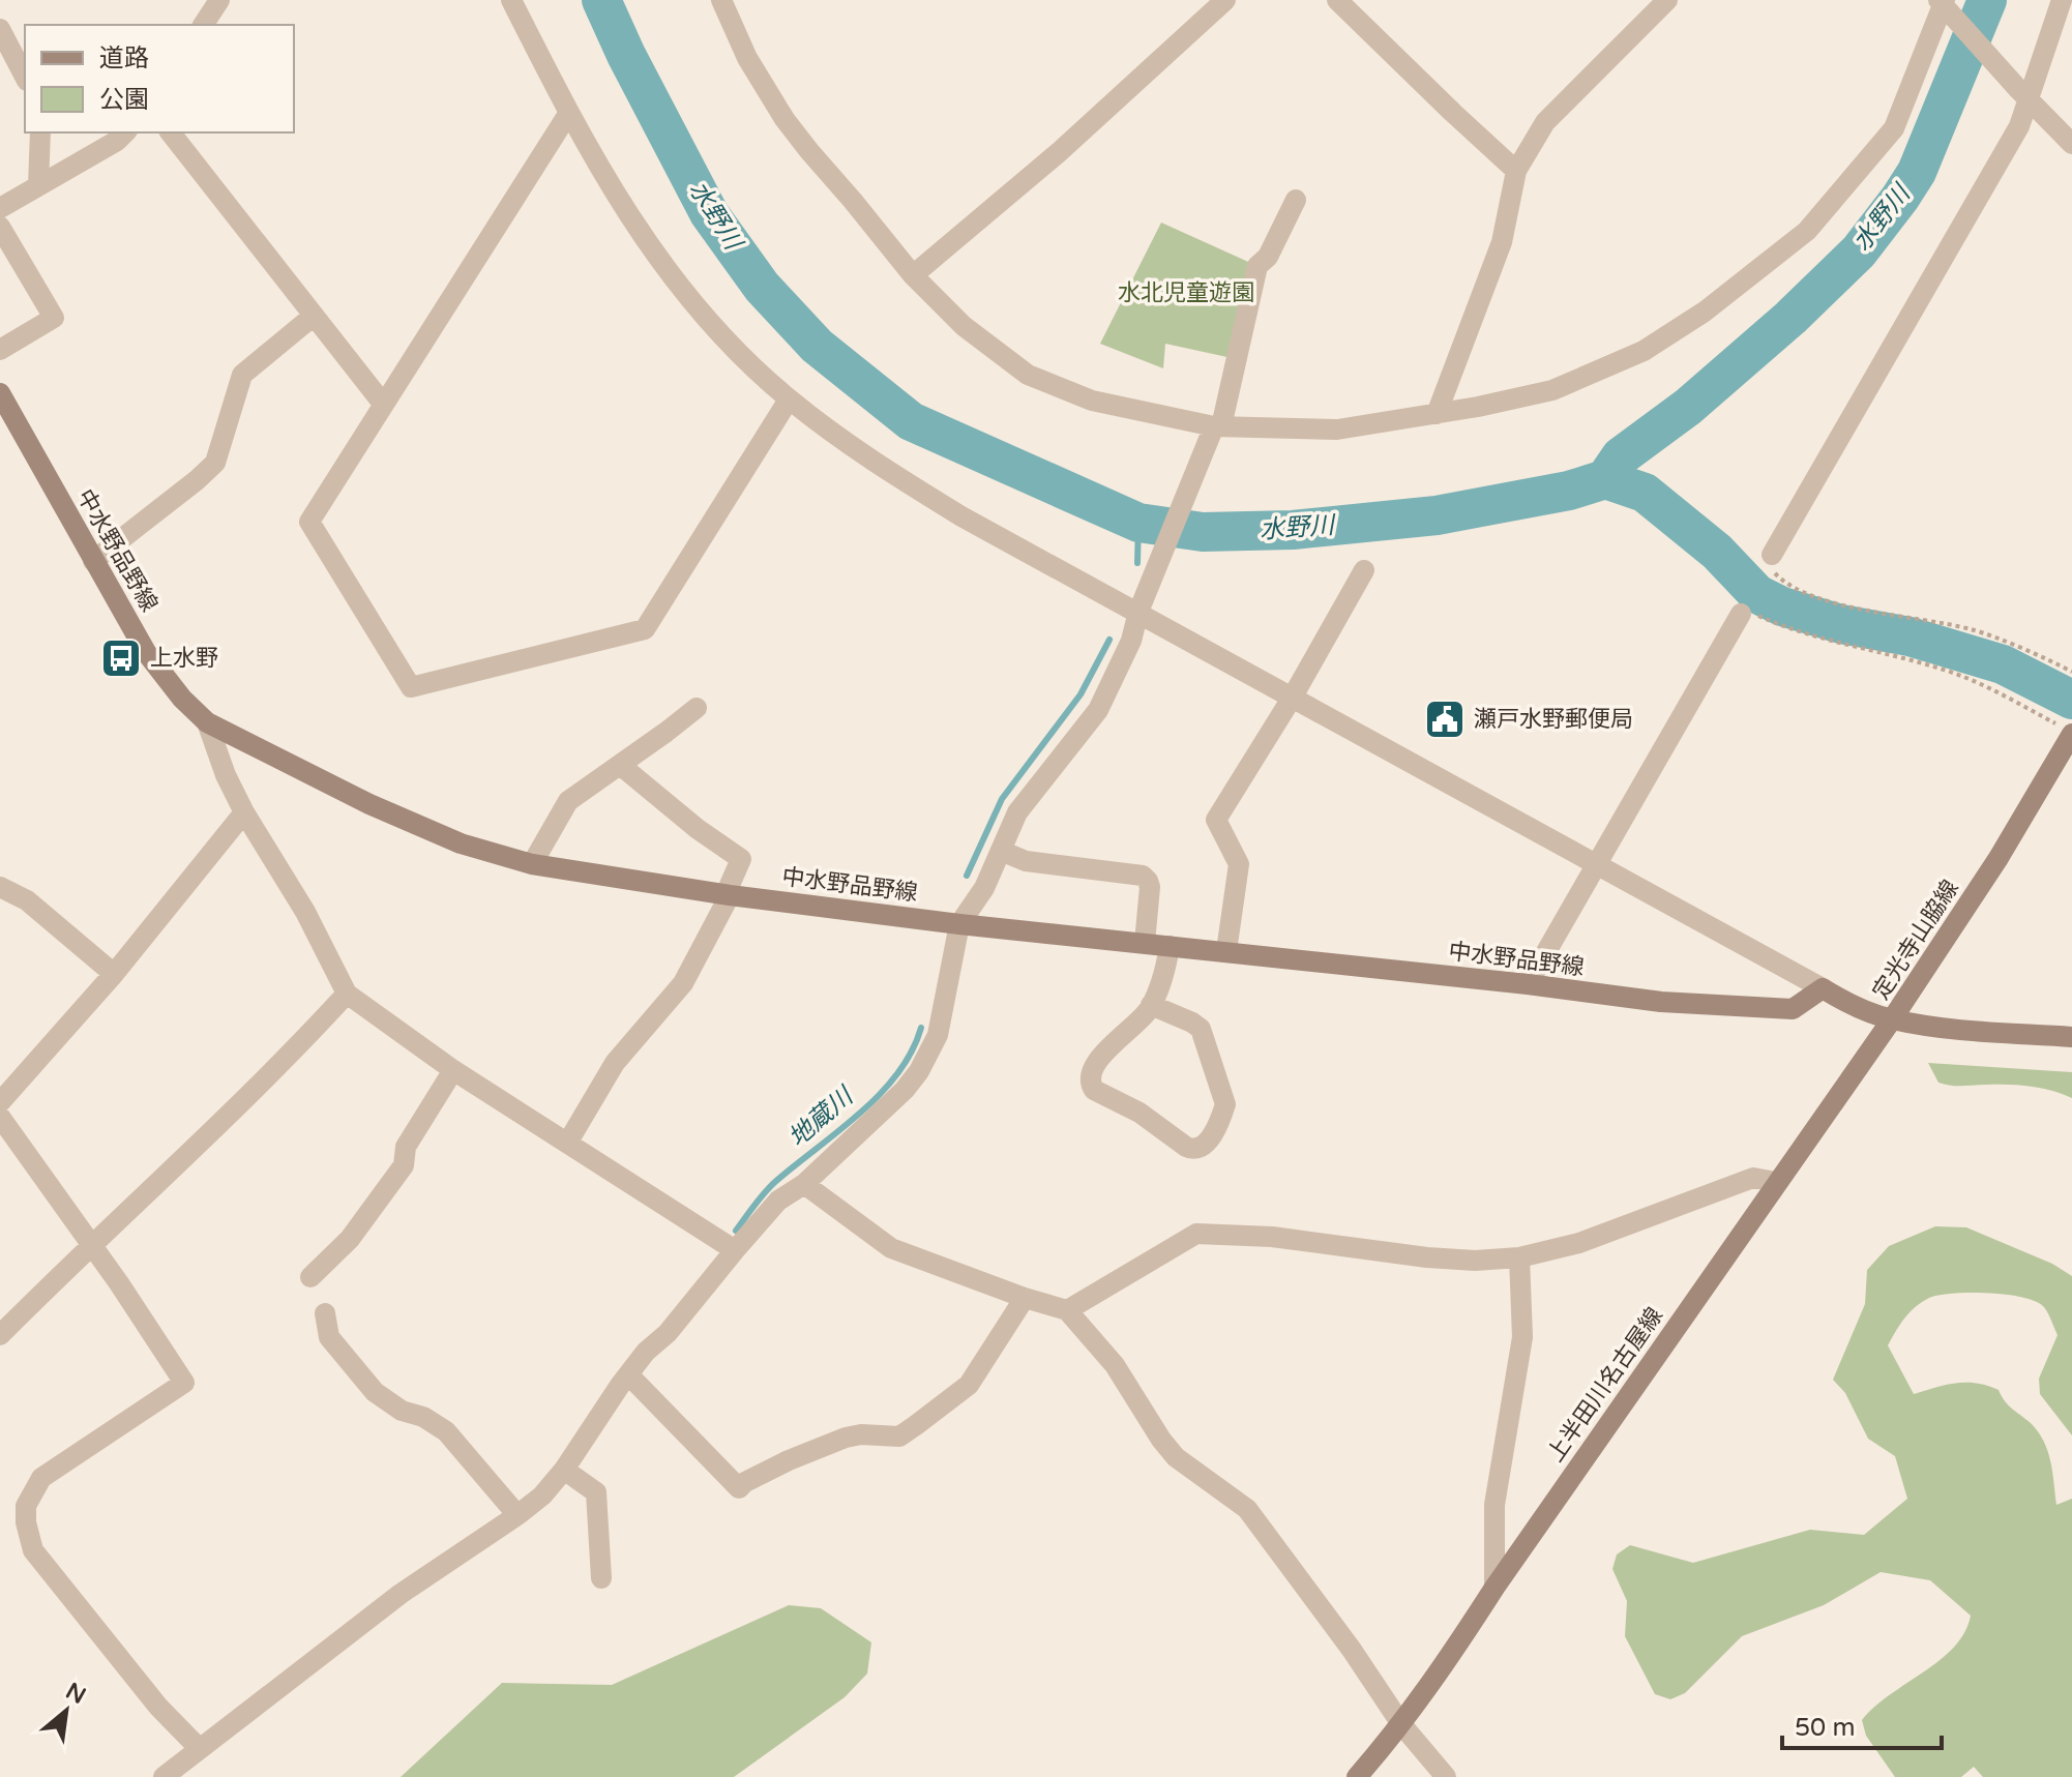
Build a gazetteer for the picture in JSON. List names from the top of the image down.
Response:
{
  "streets": {
    "main road": ["中水野品野線", "定光寺山脇線", "上半田川名古屋線"]
  },
  "crossings": [
    ["定光寺山脇線", "上半田川名古屋線"]
  ],
  "water": ["水野川", "地蔵川"],
  "parks": ["水北児童遊園"],
  "places": {
    "bus stop": ["上水野"],
    "public building": ["瀬戸水野郵便局"]
  },
  "legend": ["道路", "公園"],
  "scale_bar": "50 m",
  "north": "top right"
}
